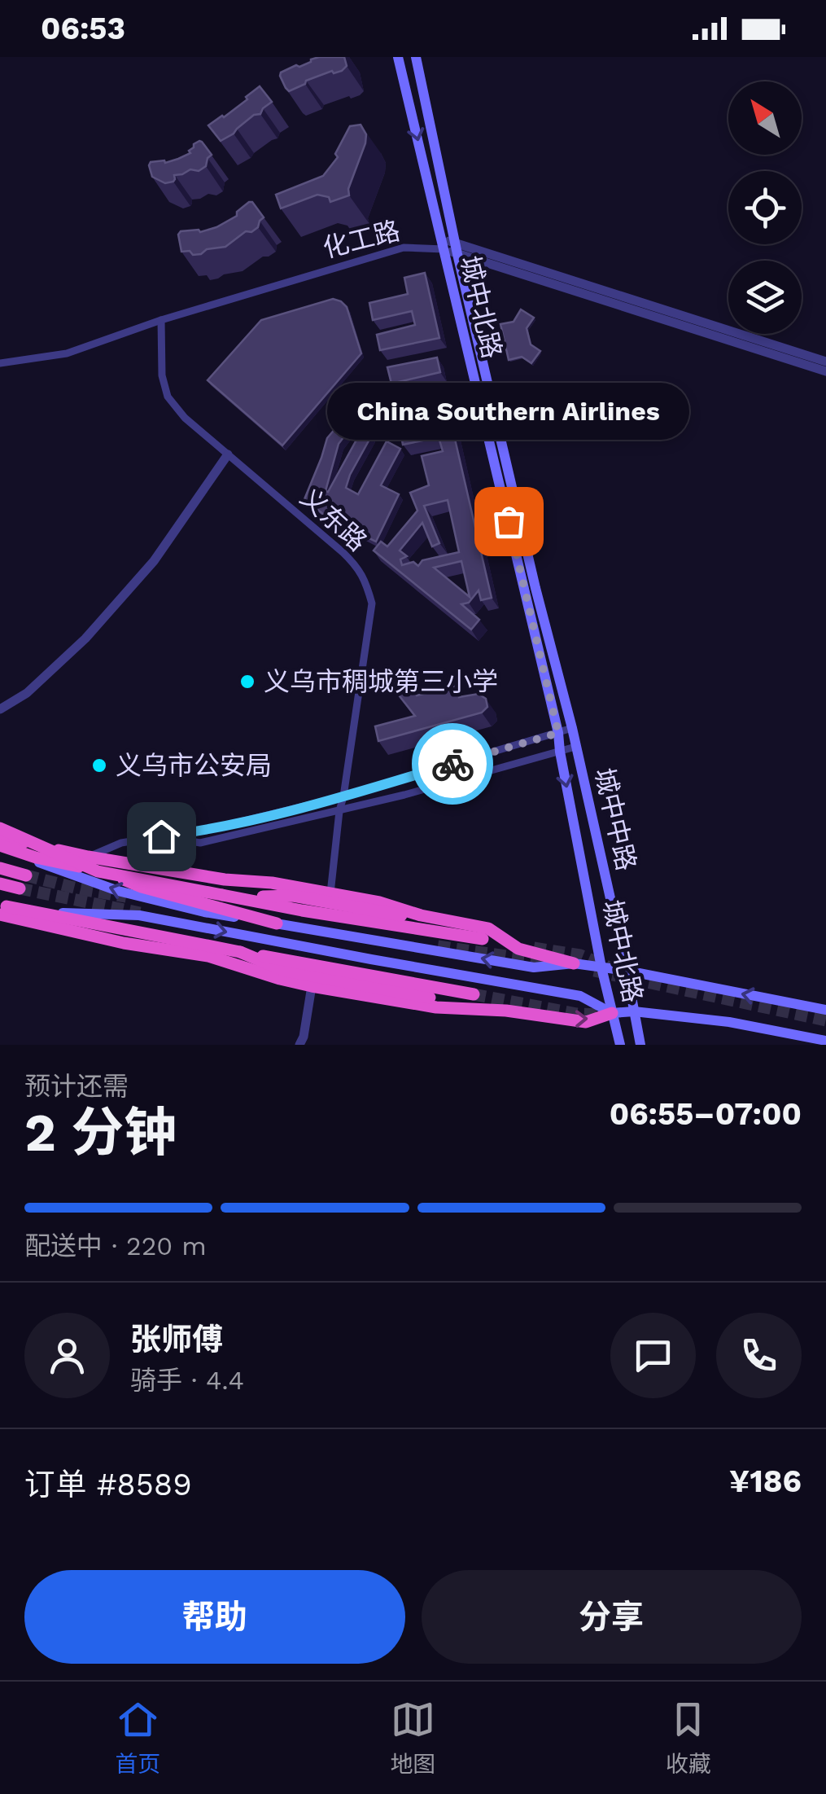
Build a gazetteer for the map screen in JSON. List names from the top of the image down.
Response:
{
  "streets": {
    "main road": ["城中北路", "城中中路"],
    "street": ["化工路", "义东路"]
  },
  "crossings": [
    ["化工路", "城中北路"],
    ["化工路", "义东路"],
    ["城中北路", "城中中路"]
  ],
  "places": ["China Southern Airlines", "义乌市稠城第三小学", "义乌市公安局"],
  "north": "top left",
  "page": {
    "status": "06:53",
    "bubble": "China Southern Airlines",
    "heading": ["2 分钟", "预计还需", "06:55–07:00"],
    "panel": [
      "张师傅",
      "骑手 · 4.4",
      "订单 #8589",
      "¥186"
    ],
    "bar": "配送中 · 220 m",
    "buttons": ["帮助", "分享"],
    "tabs": ["首页", "地图", "收藏"]
  }
}
